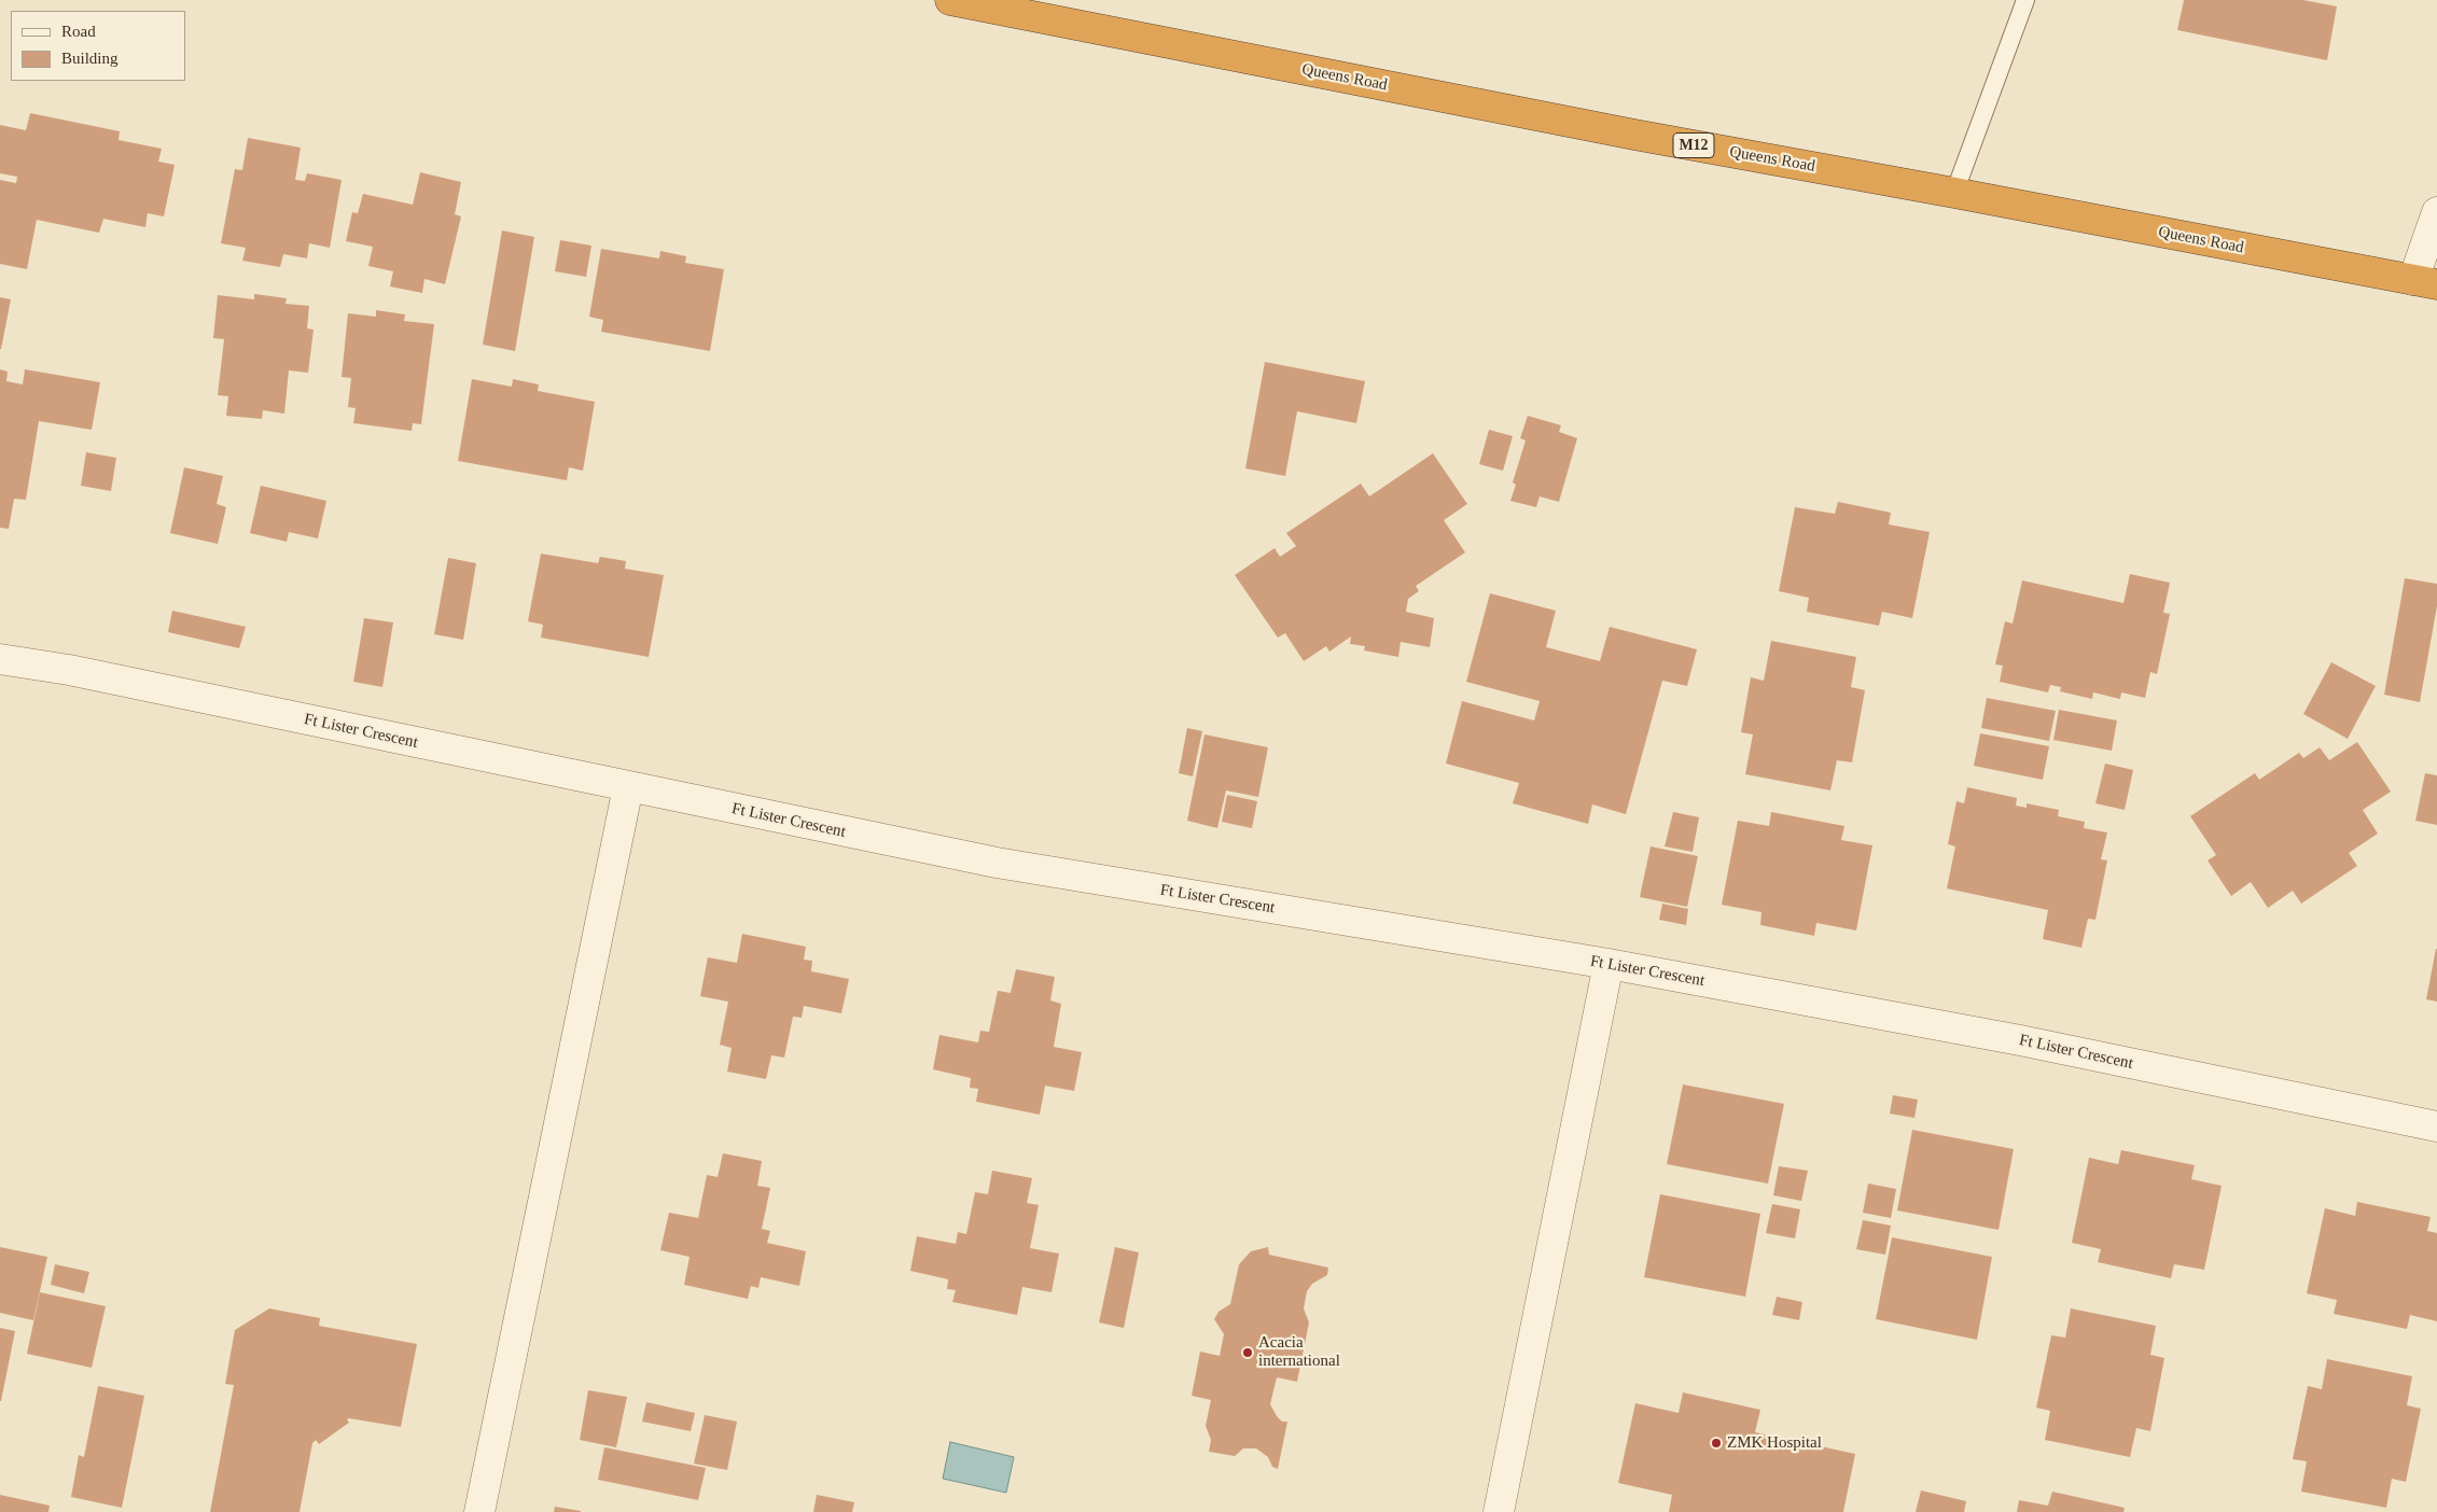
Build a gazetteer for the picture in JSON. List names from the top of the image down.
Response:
{
  "streets": {
    "highway": ["Queens Road", "M12"],
    "street": ["Ft Lister Crescent"]
  },
  "places": ["Acacia international", "ZMK Hospital"],
  "legend": ["Road", "Building"]
}
